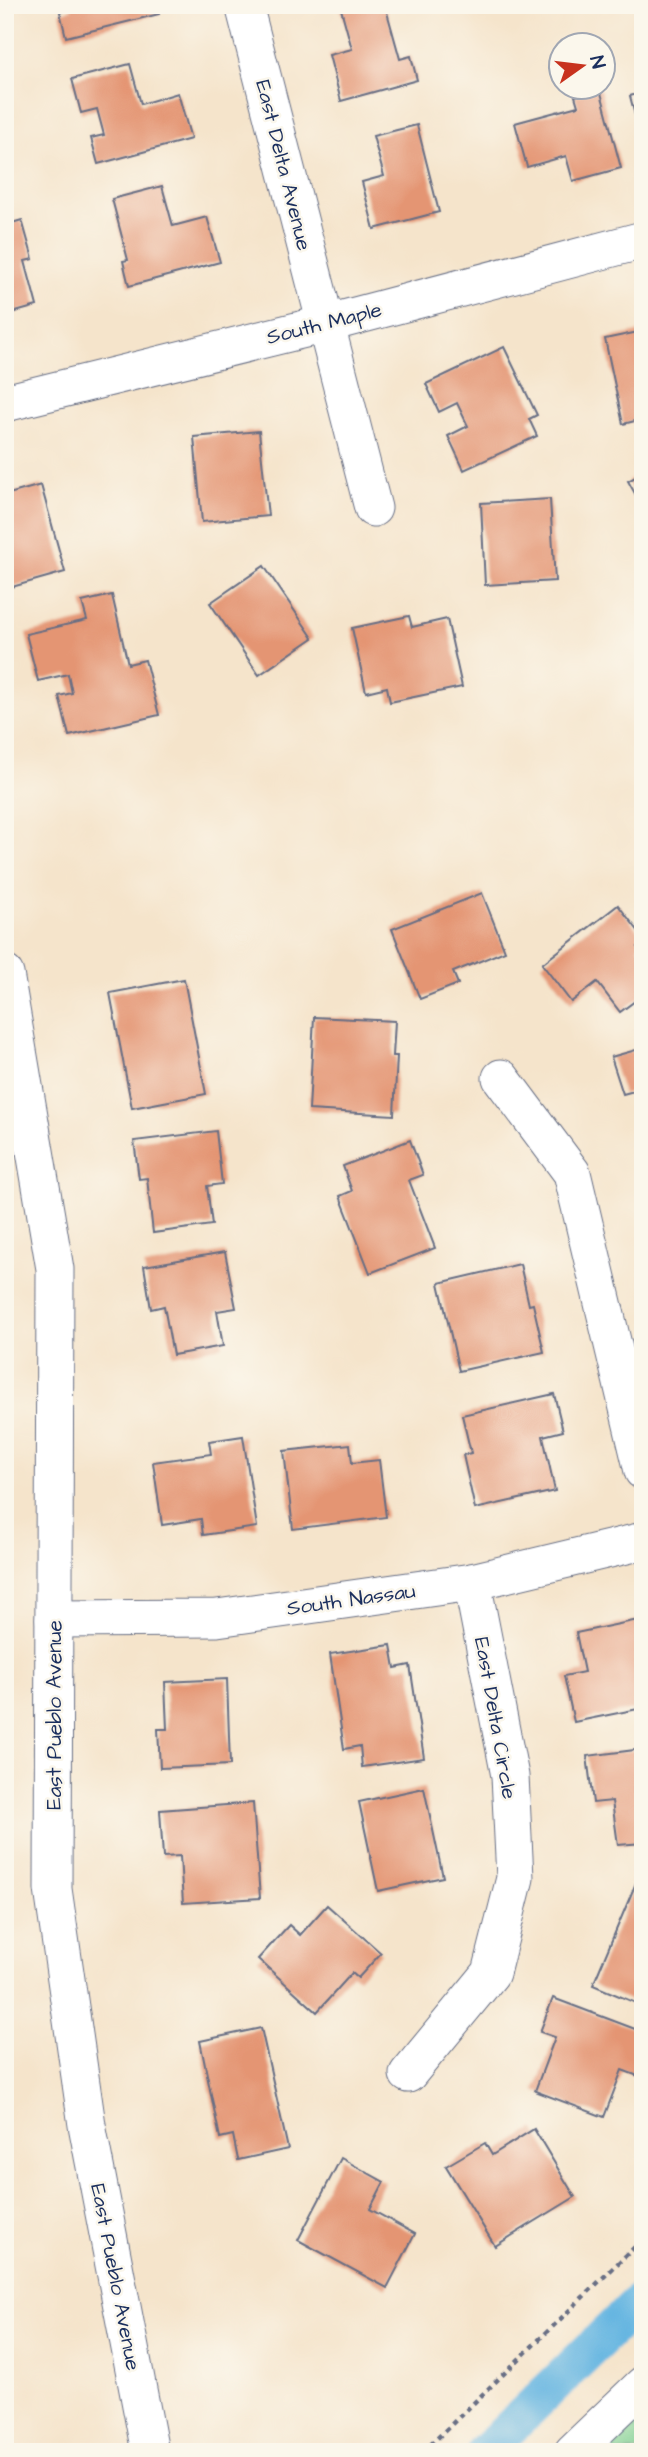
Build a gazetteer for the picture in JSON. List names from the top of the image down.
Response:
{
  "streets": {
    "street": [
      "East Delta Avenue",
      "South Maple",
      "South Nassau",
      "East Pueblo Avenue",
      "East Delta Circle"
    ]
  },
  "crossings": [
    ["East Delta Avenue", "South Maple"],
    ["South Nassau", "East Pueblo Avenue"],
    ["South Nassau", "East Delta Circle"]
  ],
  "north": "right"
}
